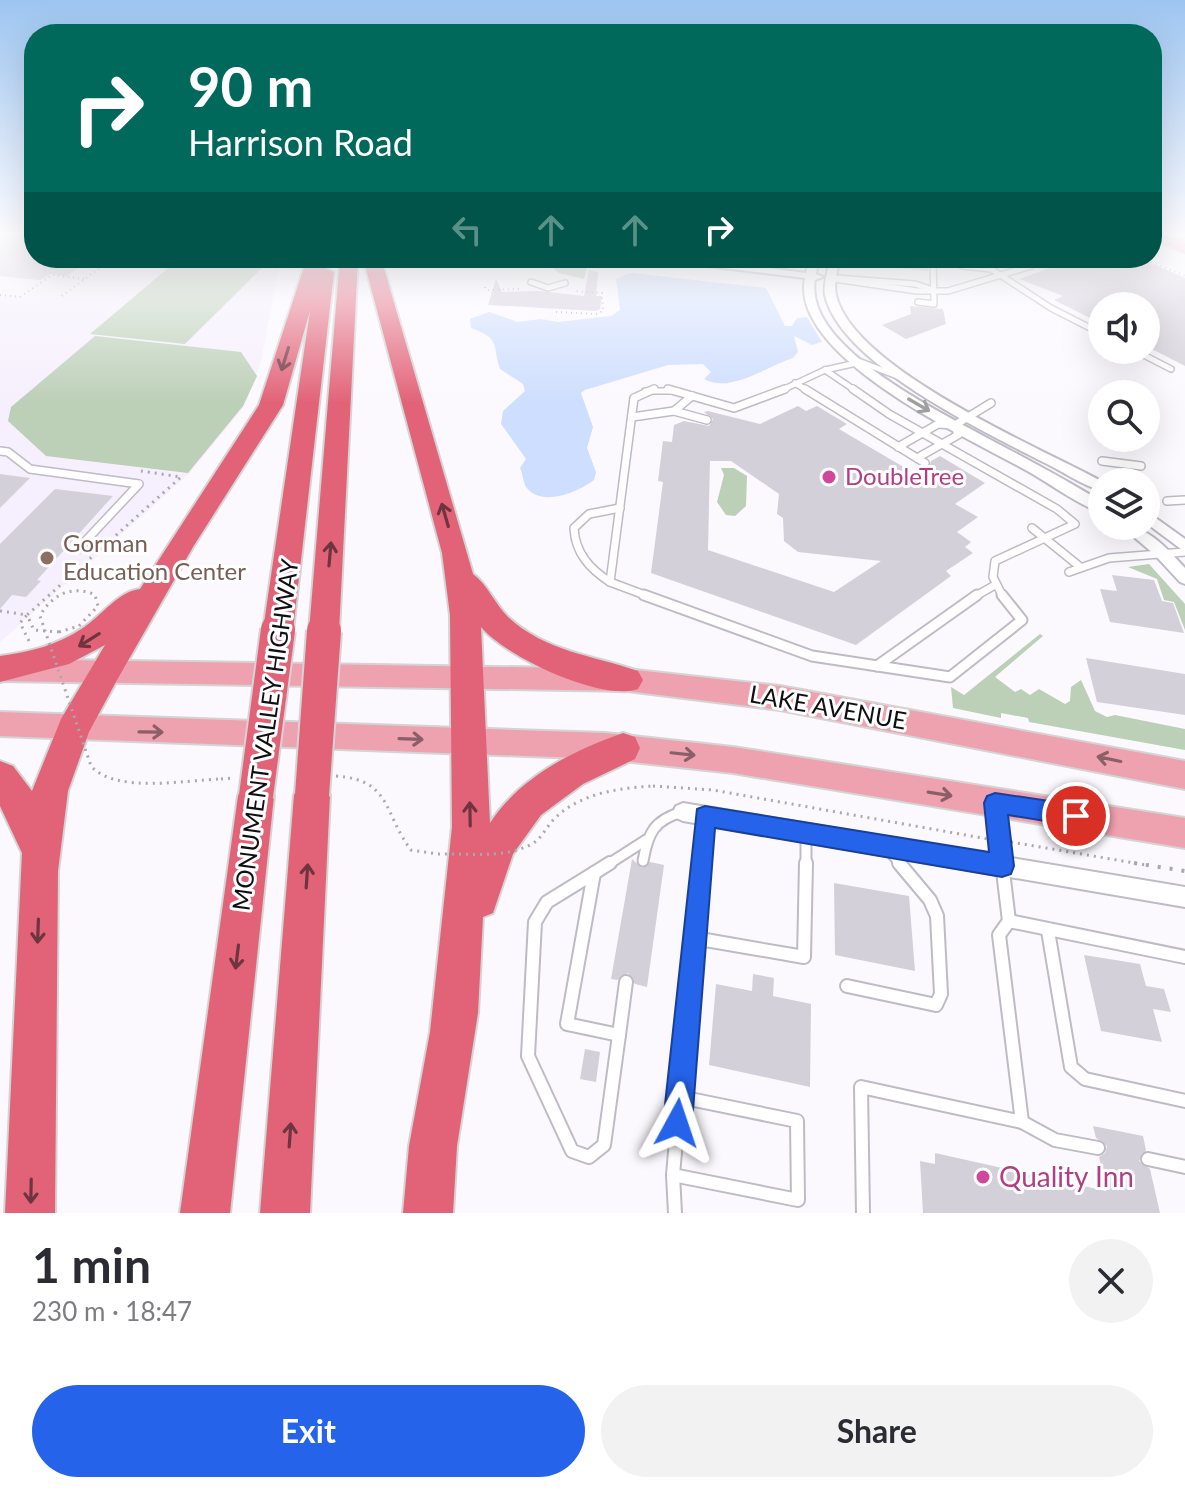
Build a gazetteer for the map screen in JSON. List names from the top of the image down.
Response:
{
  "streets": {
    "highway": ["MONUMENT VALLEY HIGHWAY"],
    "main road": ["LAKE AVENUE"]
  },
  "places": ["DoubleTree", "Gorman Education Center", "Quality Inn"],
  "page": {
    "turn": ["90 m", "Harrison Road"],
    "heading": ["1 min", "230 m · 18:47"],
    "buttons": ["Exit", "Share"]
  }
}
